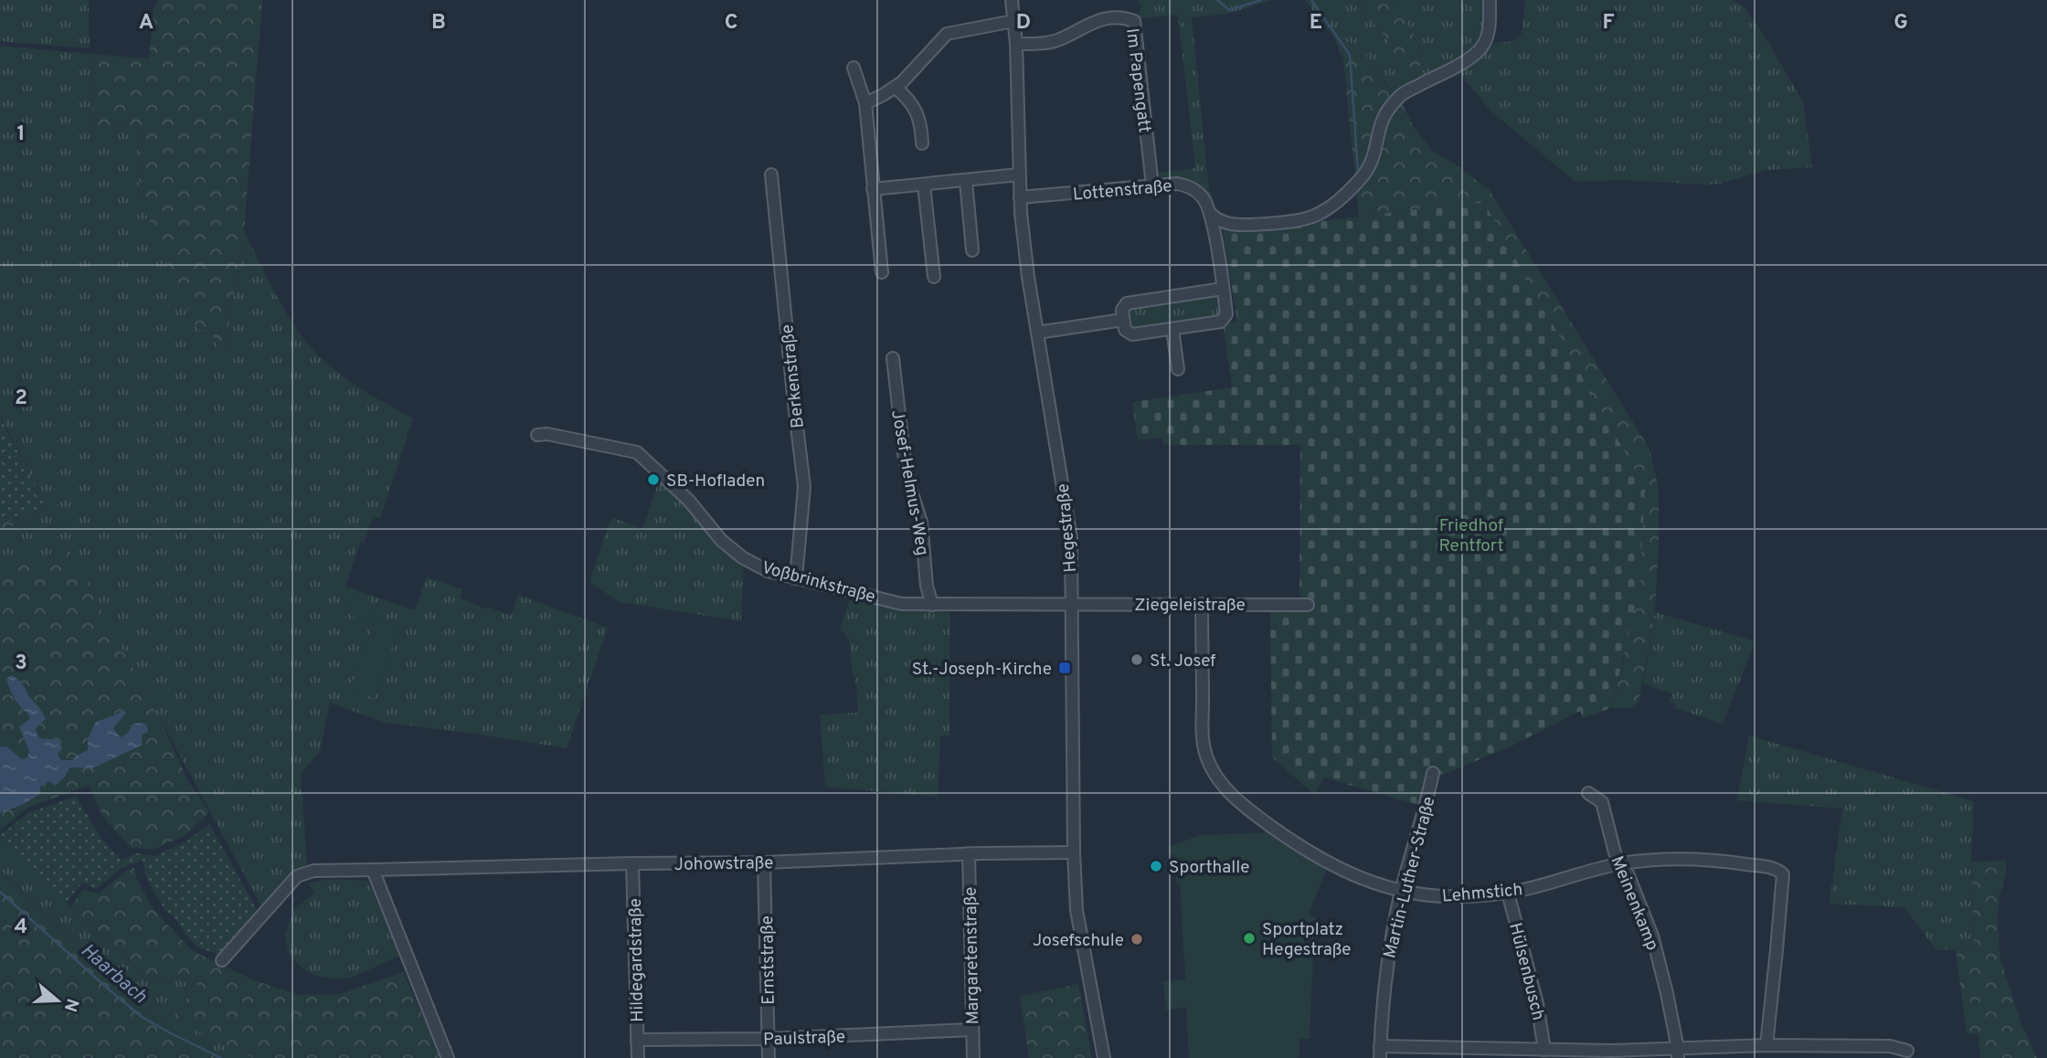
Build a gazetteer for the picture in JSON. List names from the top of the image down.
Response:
{
  "streets": {
    "street": [
      "Im Papengatt",
      "Lottenstraße",
      "Berkenstraße",
      "Josef-Helmus-Weg",
      "Hegestraße",
      "Voßbrinkstraße",
      "Ziegeleistraße",
      "Johowstraße",
      "Martin-Luther-Straße",
      "Lehmstich",
      "Meinenkamp",
      "Margaretenstraße",
      "Hildegardstraße",
      "Ernststraße",
      "Hülsenbusch",
      "Paulstraße"
    ]
  },
  "crossings": [
    ["Im Papengatt", "Lottenstraße"],
    ["Im Papengatt", "Hegestraße"],
    ["Lottenstraße", "Hegestraße"],
    ["Berkenstraße", "Voßbrinkstraße"],
    ["Josef-Helmus-Weg", "Voßbrinkstraße"],
    ["Hegestraße", "Voßbrinkstraße"],
    ["Hegestraße", "Ziegeleistraße"],
    ["Hegestraße", "Johowstraße"],
    ["Voßbrinkstraße", "Ziegeleistraße"],
    ["Ziegeleistraße", "Lehmstich"],
    ["Johowstraße", "Margaretenstraße"],
    ["Johowstraße", "Hildegardstraße"],
    ["Johowstraße", "Ernststraße"],
    ["Martin-Luther-Straße", "Lehmstich"],
    ["Lehmstich", "Meinenkamp"],
    ["Lehmstich", "Hülsenbusch"],
    ["Margaretenstraße", "Paulstraße"],
    ["Hildegardstraße", "Paulstraße"],
    ["Ernststraße", "Paulstraße"]
  ],
  "water": ["Haarbach"],
  "parks": ["Friedhof Rentfort"],
  "places": {
    "other": [
      "SB-Hofladen",
      "St. Josef",
      "Sporthalle",
      "Sportplatz Hegestraße",
      "Josefschule"
    ],
    "transit": ["St.-Joseph-Kirche"]
  },
  "north": "right",
  "grid": {
    "columns": [
      "A",
      "B",
      "C",
      "D",
      "E",
      "F",
      "G"
    ],
    "rows": [
      "1",
      "2",
      "3",
      "4"
    ]
  }
}
